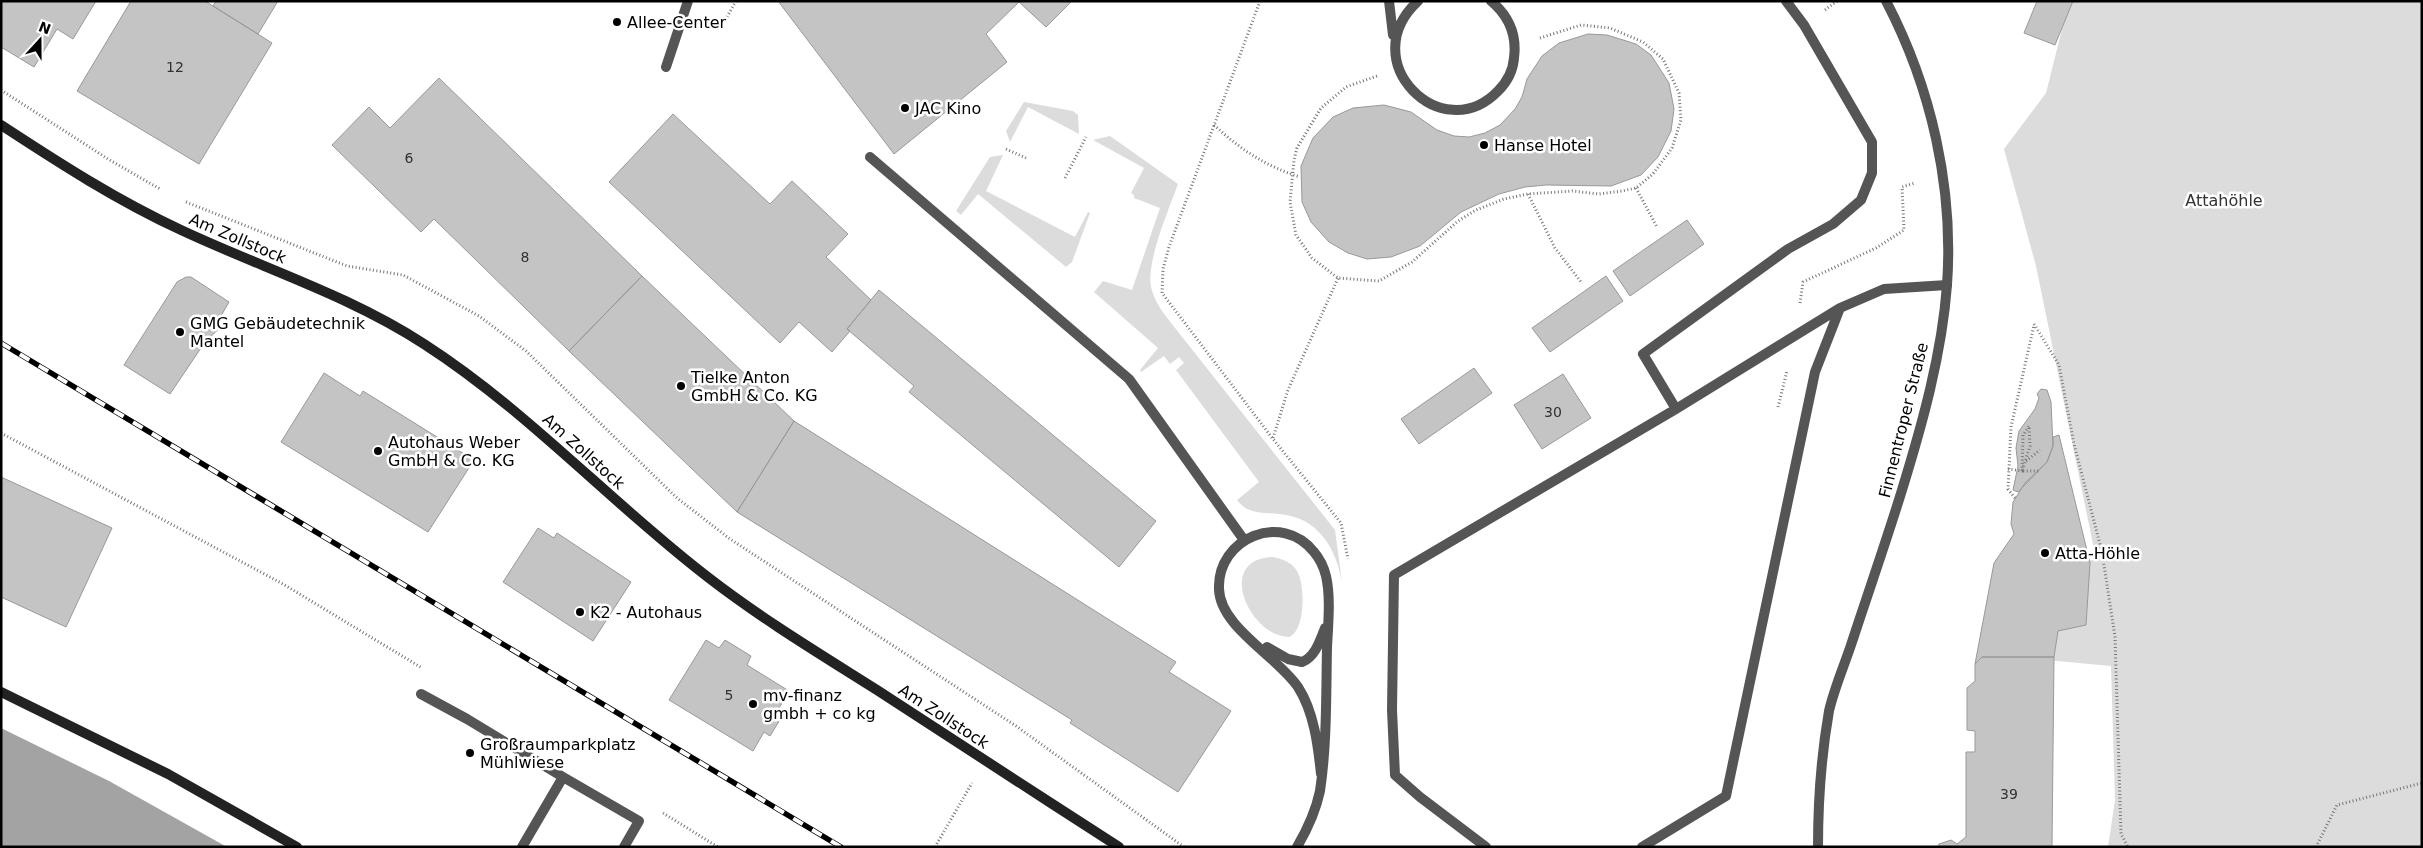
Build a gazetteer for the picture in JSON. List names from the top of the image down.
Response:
{
  "streets": {
    "street": ["Am Zollstock", "Finnentroper Straße"]
  },
  "parks": ["Attahöhle"],
  "places": [
    "Allee-Center",
    "JAC Kino",
    "Hanse Hotel",
    "GMG Gebäudetechnik Mantel",
    "Tielke Anton GmbH & Co. KG",
    "Autohaus Weber GmbH & Co. KG",
    "Atta-Höhle",
    "K2 - Autohaus",
    "mv-finanz gmbh + co kg",
    "Großraumparkplatz Mühlwiese"
  ],
  "house_numbers": [
    "12",
    "6",
    "8",
    "30",
    "5",
    "39"
  ],
  "north": "top"
}
